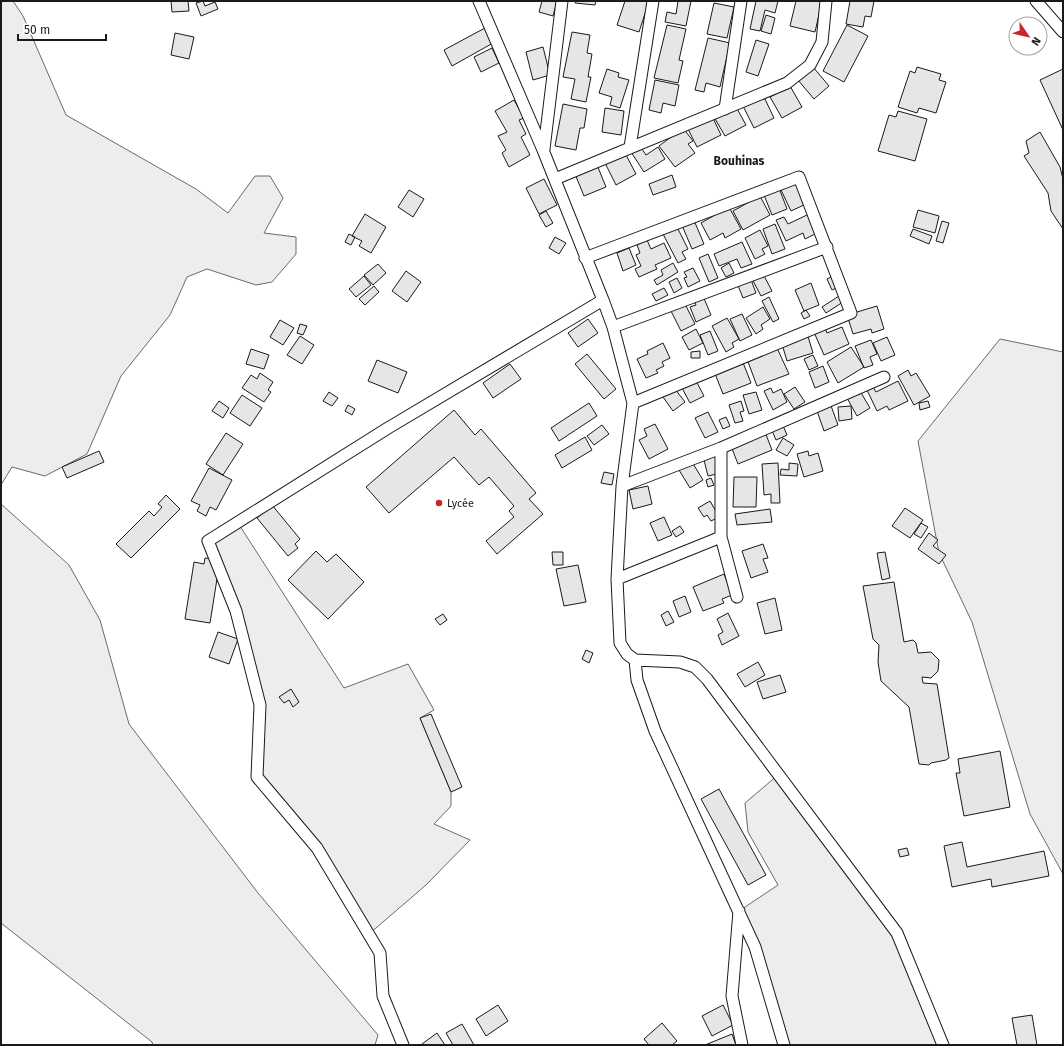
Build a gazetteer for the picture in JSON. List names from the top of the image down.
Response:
{
  "districts": ["Bouhinas"],
  "places": ["Lycée"],
  "scale_bar": "50 m",
  "north": "bottom right"
}
